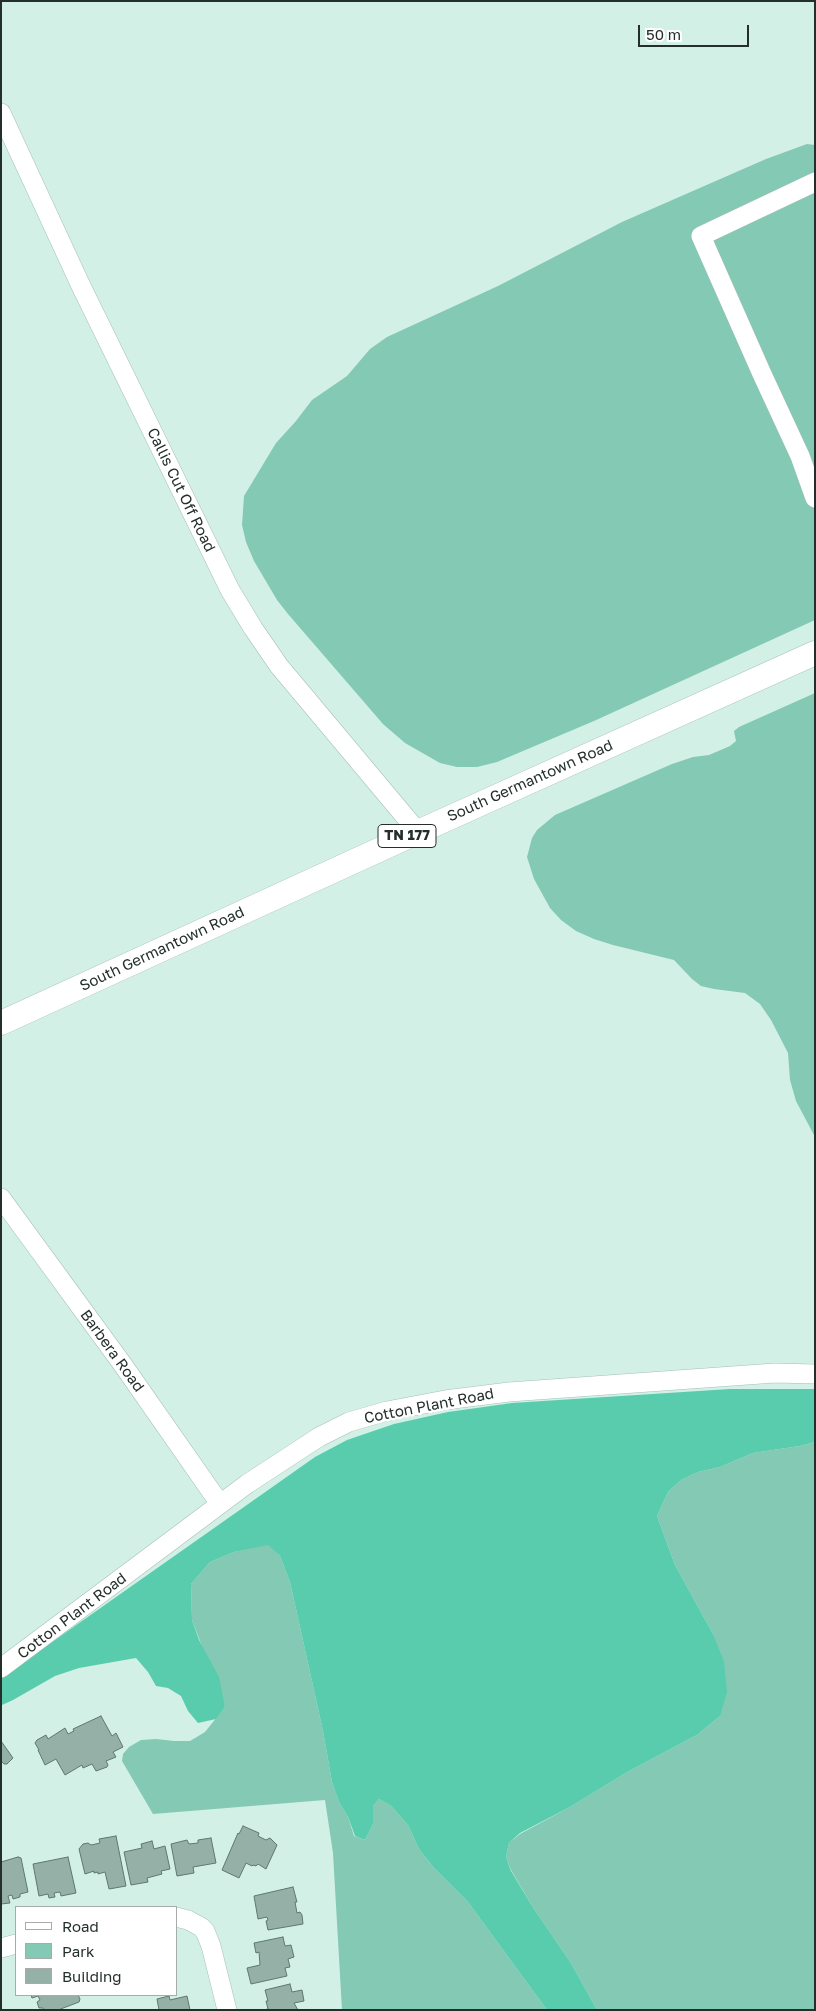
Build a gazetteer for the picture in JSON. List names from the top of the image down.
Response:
{
  "streets": {
    "main road": ["South Germantown Road", "TN 177"],
    "street": ["Callis Cut Off Road", "Barbera Road", "Cotton Plant Road"]
  },
  "crossings": [
    ["Callis Cut Off Road", "South Germantown Road"],
    ["Barbera Road", "Cotton Plant Road"]
  ],
  "legend": ["Road", "Park", "Building"],
  "scale_bar": "50 m"
}
